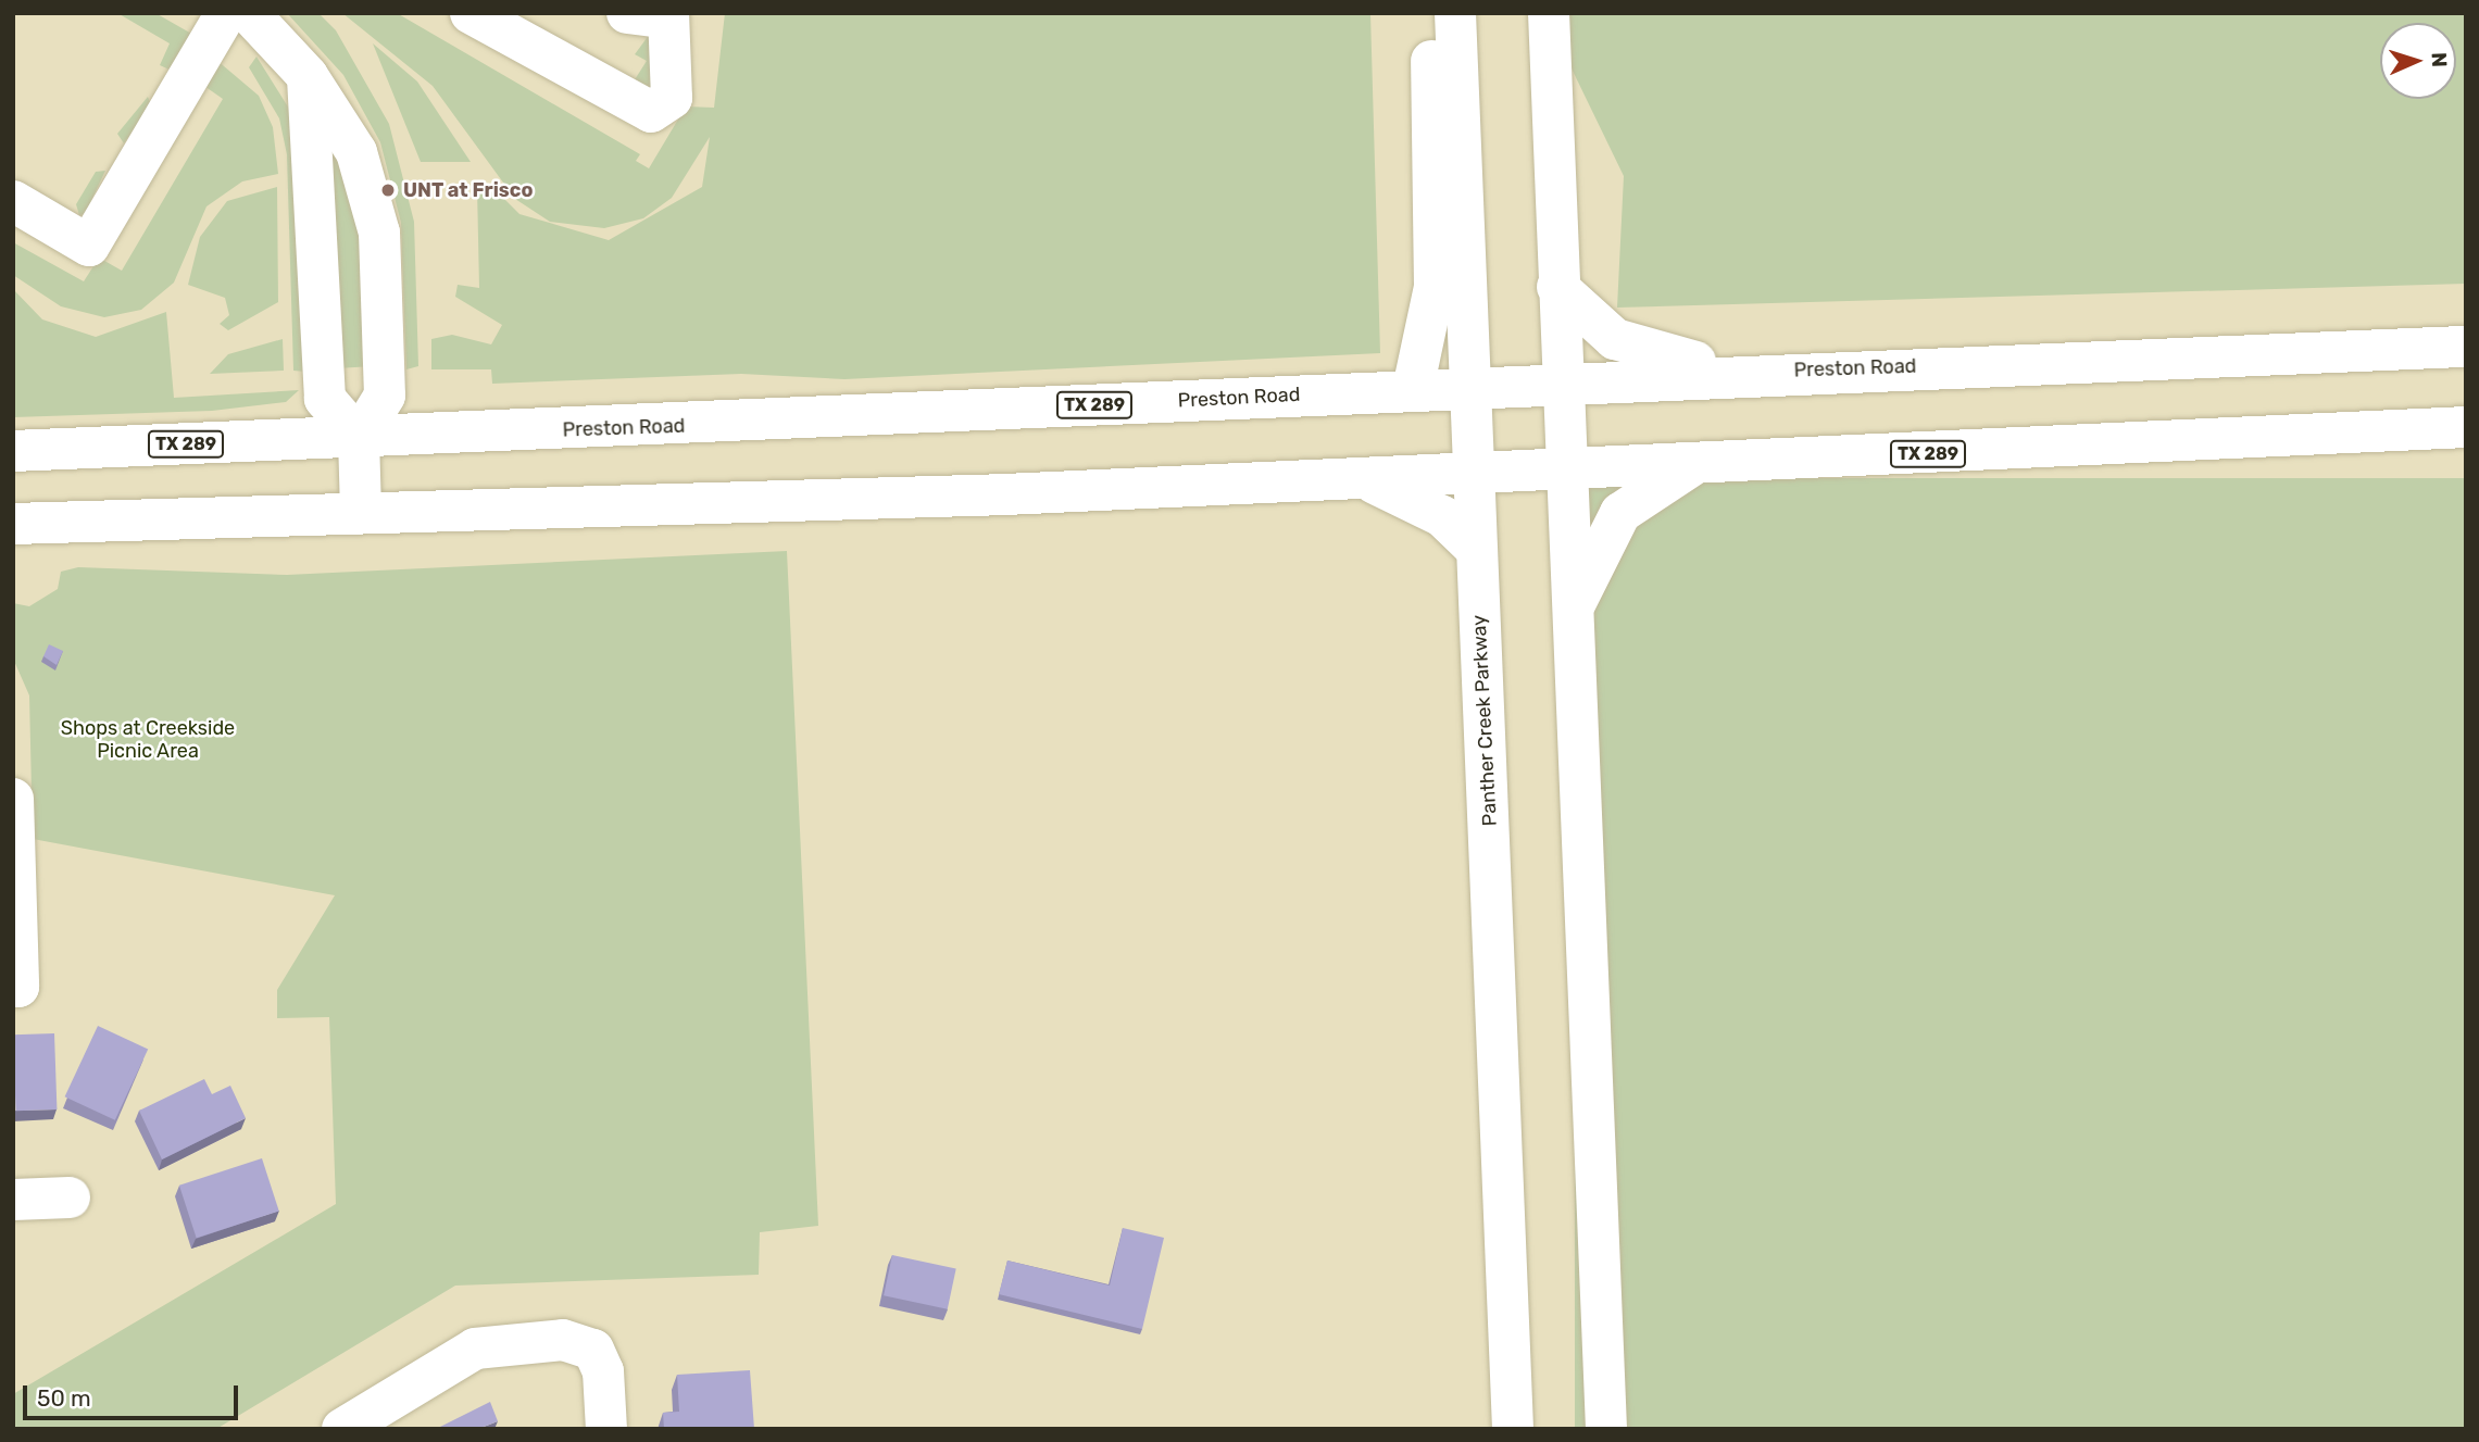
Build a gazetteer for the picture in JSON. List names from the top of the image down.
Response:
{
  "streets": {
    "main road": ["Preston Road", "TX 289", "Panther Creek Parkway"]
  },
  "crossings": [
    ["Preston Road", "Panther Creek Parkway"],
    ["TX 289", "Panther Creek Parkway"]
  ],
  "parks": ["Shops at Creekside Picnic Area"],
  "places": ["UNT at Frisco"],
  "scale_bar": "50 m",
  "north": "right"
}
